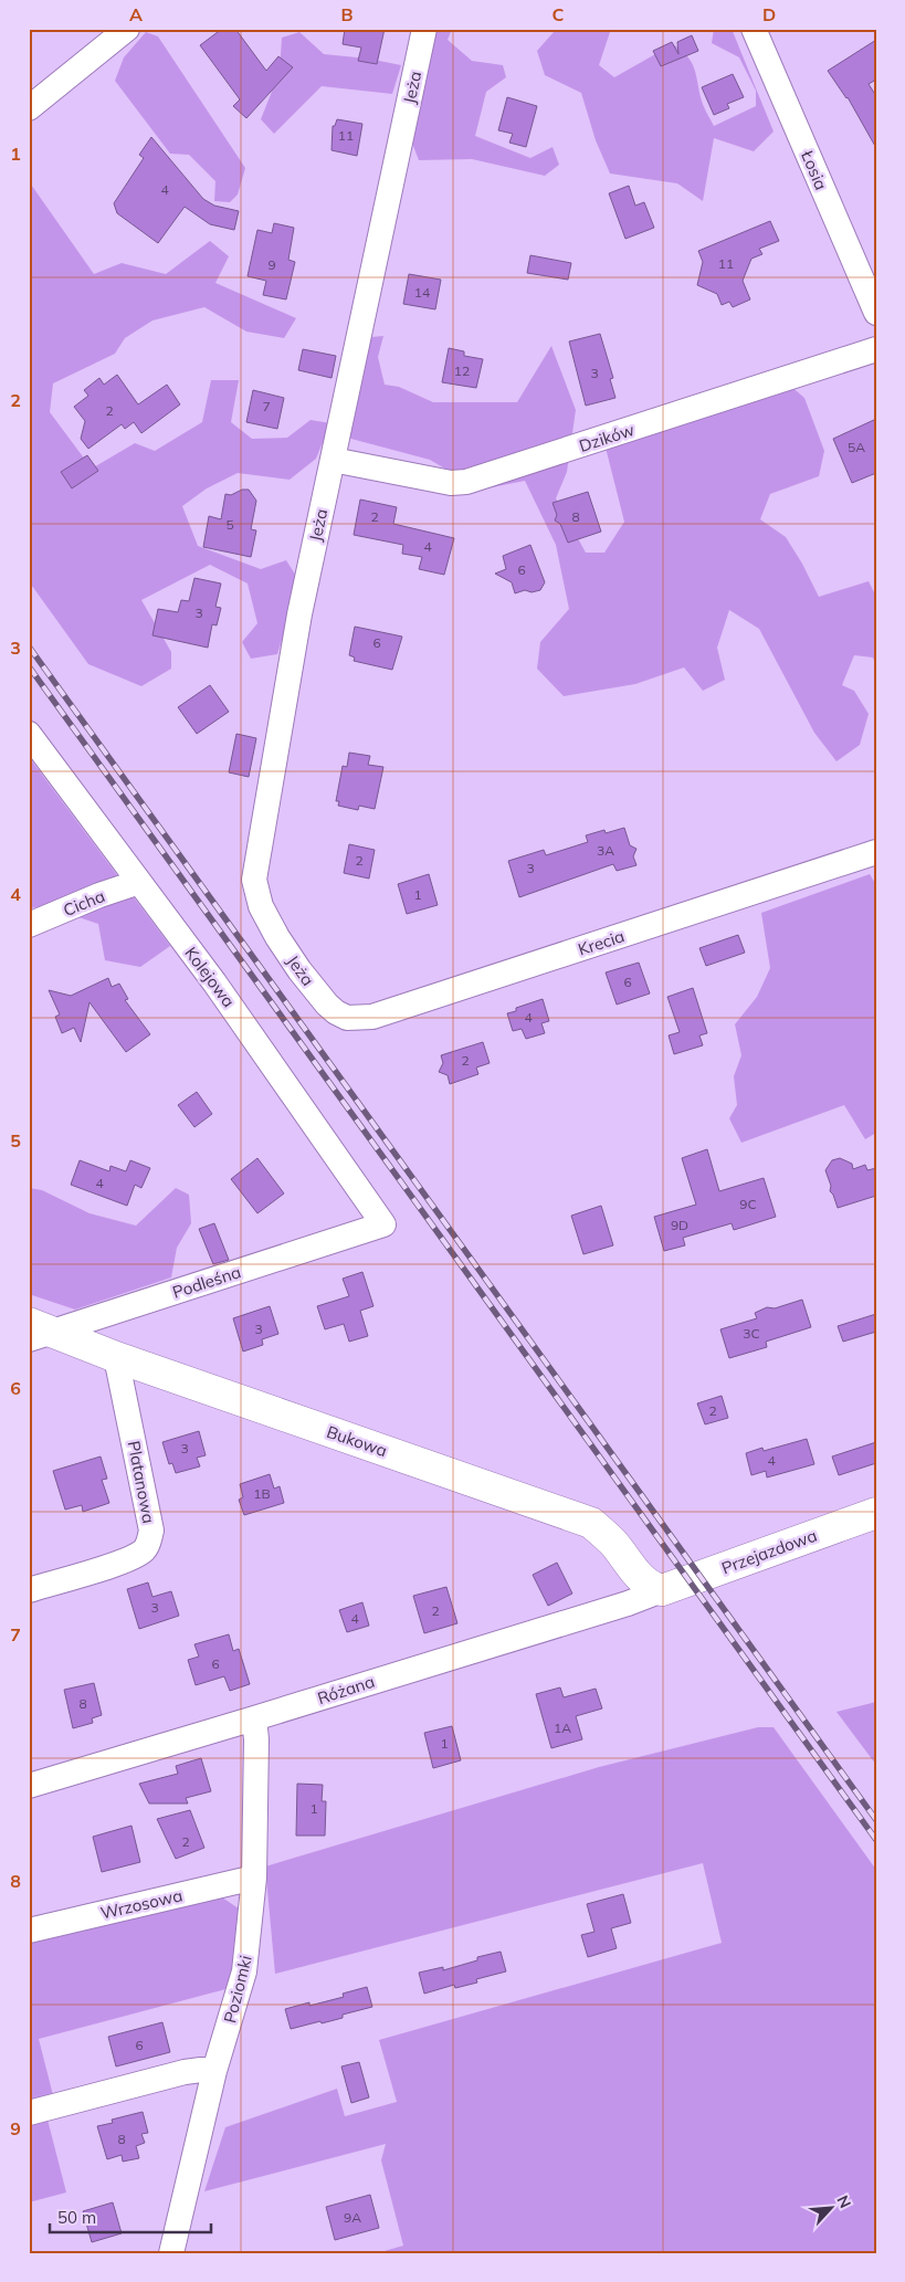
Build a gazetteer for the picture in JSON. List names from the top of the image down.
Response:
{
  "streets": {
    "street": [
      "Jeża",
      "Łosia",
      "Dzików",
      "Cicha",
      "Krecia",
      "Kolejowa",
      "Podleśna",
      "Bukowa",
      "Platanowa",
      "Przejazdowa",
      "Różana",
      "Wrzosowa",
      "Poziomki"
    ]
  },
  "crossings": [
    ["Jeża", "Dzików"],
    ["Jeża", "Krecia"],
    ["Cicha", "Kolejowa"],
    ["Kolejowa", "Podleśna"],
    ["Podleśna", "Bukowa"],
    ["Bukowa", "Platanowa"],
    ["Bukowa", "Przejazdowa"],
    ["Bukowa", "Różana"],
    ["Przejazdowa", "Różana"],
    ["Różana", "Poziomki"],
    ["Wrzosowa", "Poziomki"]
  ],
  "house_numbers": [
    "11",
    "4",
    "11",
    "9",
    "14",
    "12",
    "3",
    "7",
    "2",
    "5A",
    "2",
    "8",
    "5",
    "4",
    "6",
    "3",
    "6",
    "3A",
    "2",
    "3",
    "1",
    "6",
    "4",
    "2",
    "4",
    "9C",
    "9D",
    "3",
    "3C",
    "2",
    "3",
    "4",
    "1B",
    "3",
    "2",
    "4",
    "6",
    "8",
    "1A",
    "1",
    "1",
    "2",
    "6",
    "8",
    "9A"
  ],
  "scale_bar": "50 m",
  "north": "top right",
  "grid": {
    "columns": [
      "A",
      "B",
      "C",
      "D"
    ],
    "rows": [
      "1",
      "2",
      "3",
      "4",
      "5",
      "6",
      "7",
      "8",
      "9"
    ]
  }
}
